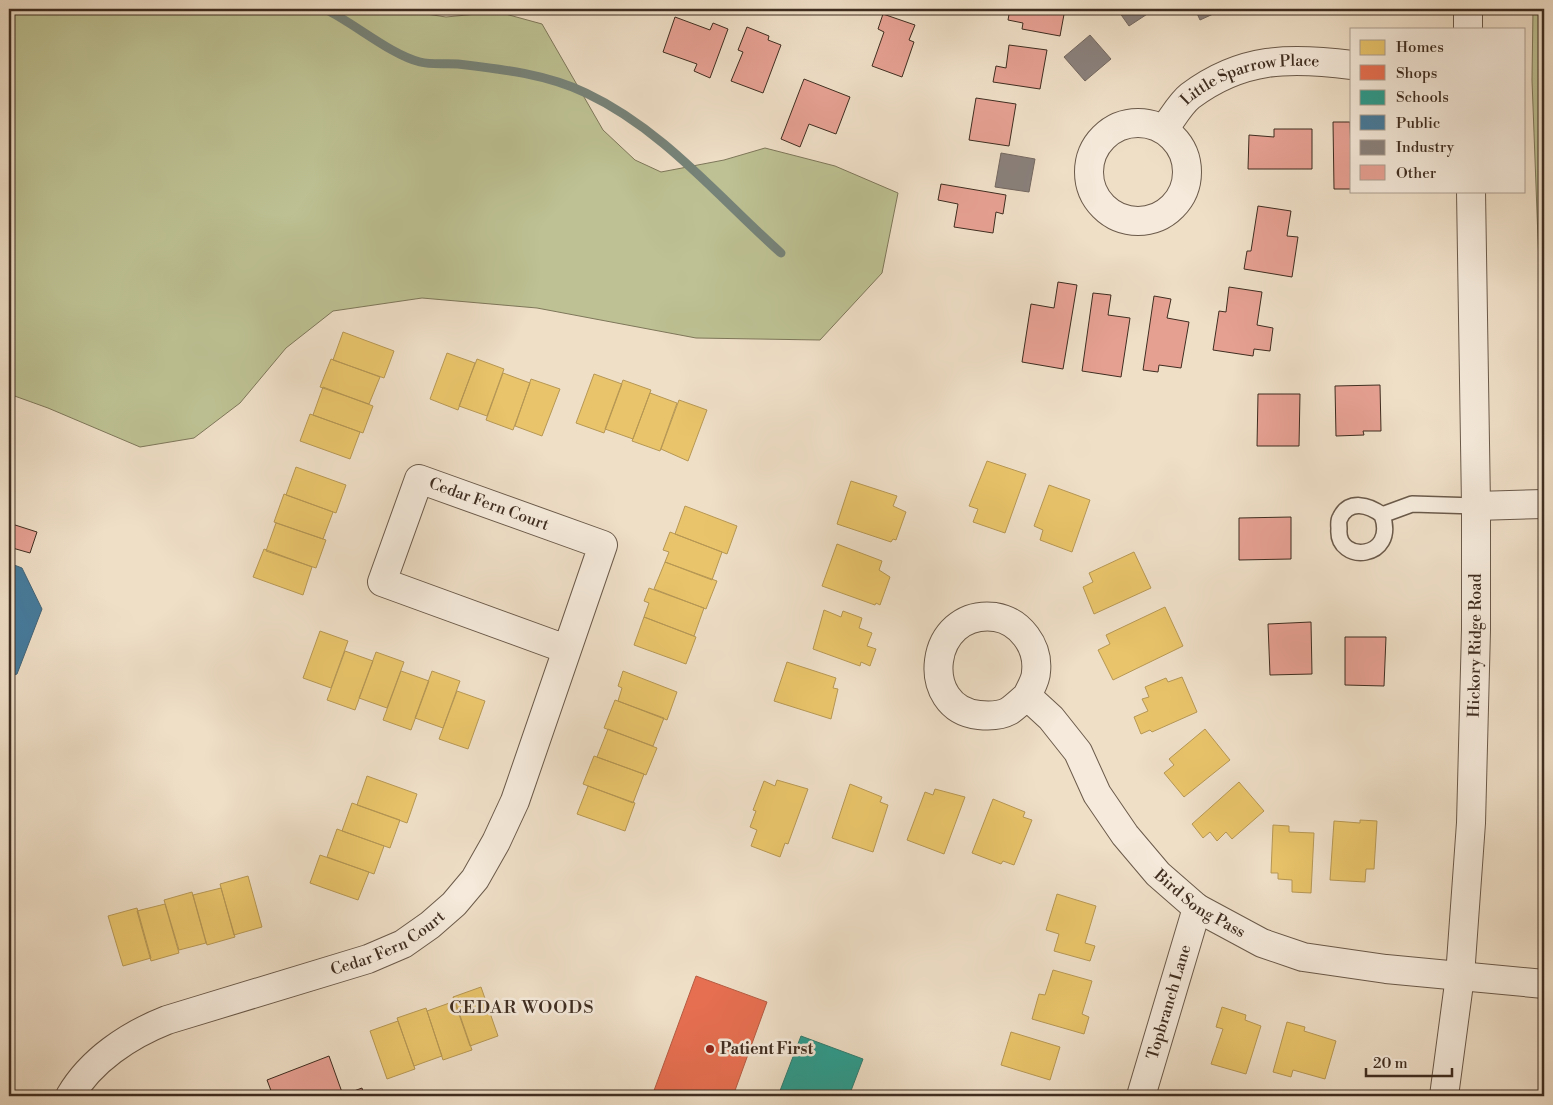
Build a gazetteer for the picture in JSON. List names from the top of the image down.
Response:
{
  "streets": {
    "street": [
      "Little Sparrow Place",
      "Cedar Fern Court",
      "Hickory Ridge Road",
      "Bird Song Pass",
      "Topbranch Lane"
    ]
  },
  "crossings": [
    ["Hickory Ridge Road", "Bird Song Pass"],
    ["Bird Song Pass", "Topbranch Lane"]
  ],
  "districts": ["CEDAR WOODS"],
  "places": ["Patient First"],
  "legend": [
    "Homes",
    "Shops",
    "Schools",
    "Public",
    "Industry",
    "Other"
  ],
  "scale_bar": "20 m"
}
